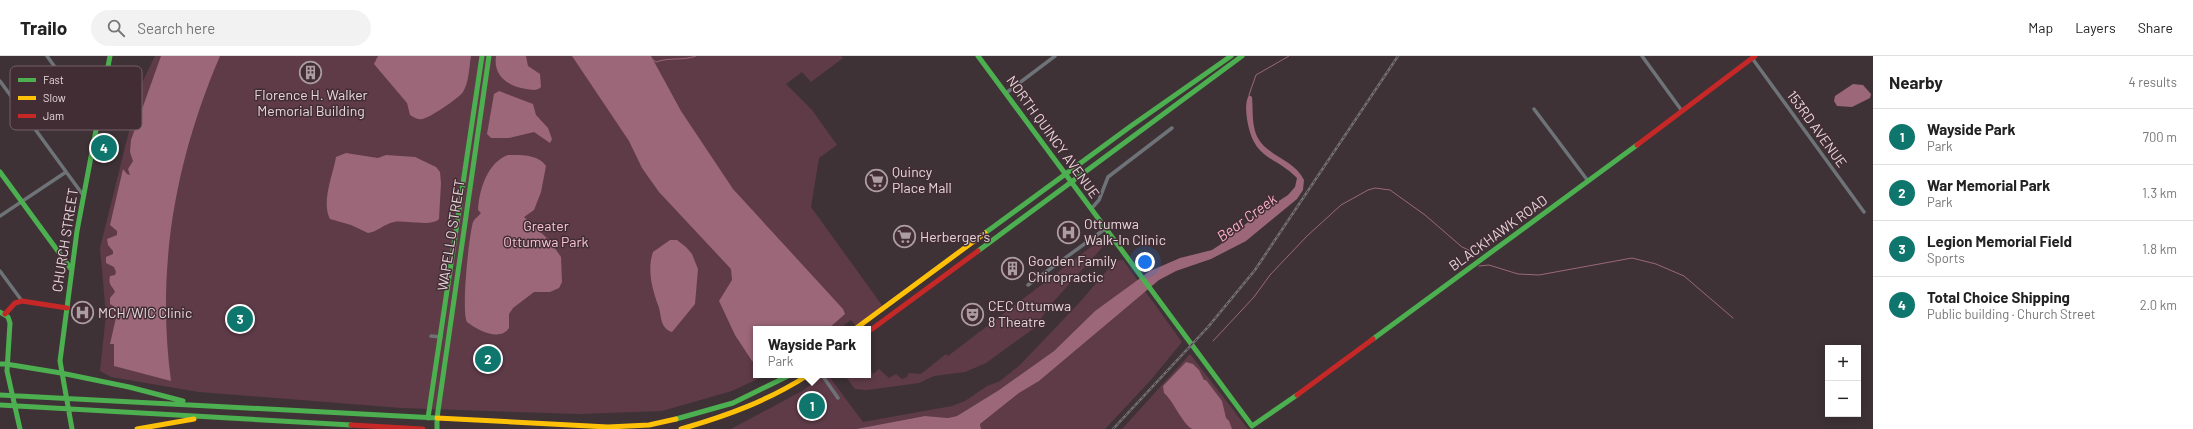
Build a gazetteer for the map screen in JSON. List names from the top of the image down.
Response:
{
  "streets": {
    "main road": [
      "NORTH QUINCY AVENUE",
      "BLACKHAWK ROAD",
      "WAPELLO STREET",
      "CHURCH STREET"
    ],
    "street": ["153RD AVENUE"]
  },
  "crossings": [
    ["153RD AVENUE", "BLACKHAWK ROAD"],
    ["NORTH QUINCY AVENUE", "BLACKHAWK ROAD"]
  ],
  "water": ["Bear Creek"],
  "parks": ["Greater Ottumwa Park"],
  "places": {
    "building": ["Florence H. Walker Memorial Building", "Gooden Family Chiropractic"],
    "supermarket": ["Quincy Place Mall", "Herberger's"],
    "hospital": ["Ottumwa Walk-In Clinic", "MCH/WIC Clinic"],
    "theatre": ["CEC Ottumwa 8 Theatre"]
  },
  "legend": ["Fast", "Slow", "Jam"],
  "page": {
    "header": "Trailo",
    "search": "Search here",
    "nav": ["Map", "Layers", "Share"],
    "heading": ["Nearby", "4 results"],
    "list": [
      {
        "mark": "1",
        "name": "Wayside Park",
        "note": "Park",
        "value": "700 m"
      },
      {
        "mark": "2",
        "name": "War Memorial Park",
        "note": "Park",
        "value": "1.3 km"
      },
      {
        "mark": "3",
        "name": "Legion Memorial Field",
        "note": "Sports",
        "value": "1.8 km"
      },
      {
        "mark": "4",
        "name": "Total Choice Shipping",
        "note": "Public building · Church Street",
        "value": "2.0 km"
      }
    ],
    "pins": [
      "4",
      "3",
      "2",
      "1"
    ],
    "popup": ["Wayside Park", "Park"],
    "map_buttons": ["+", "−"]
  }
}
